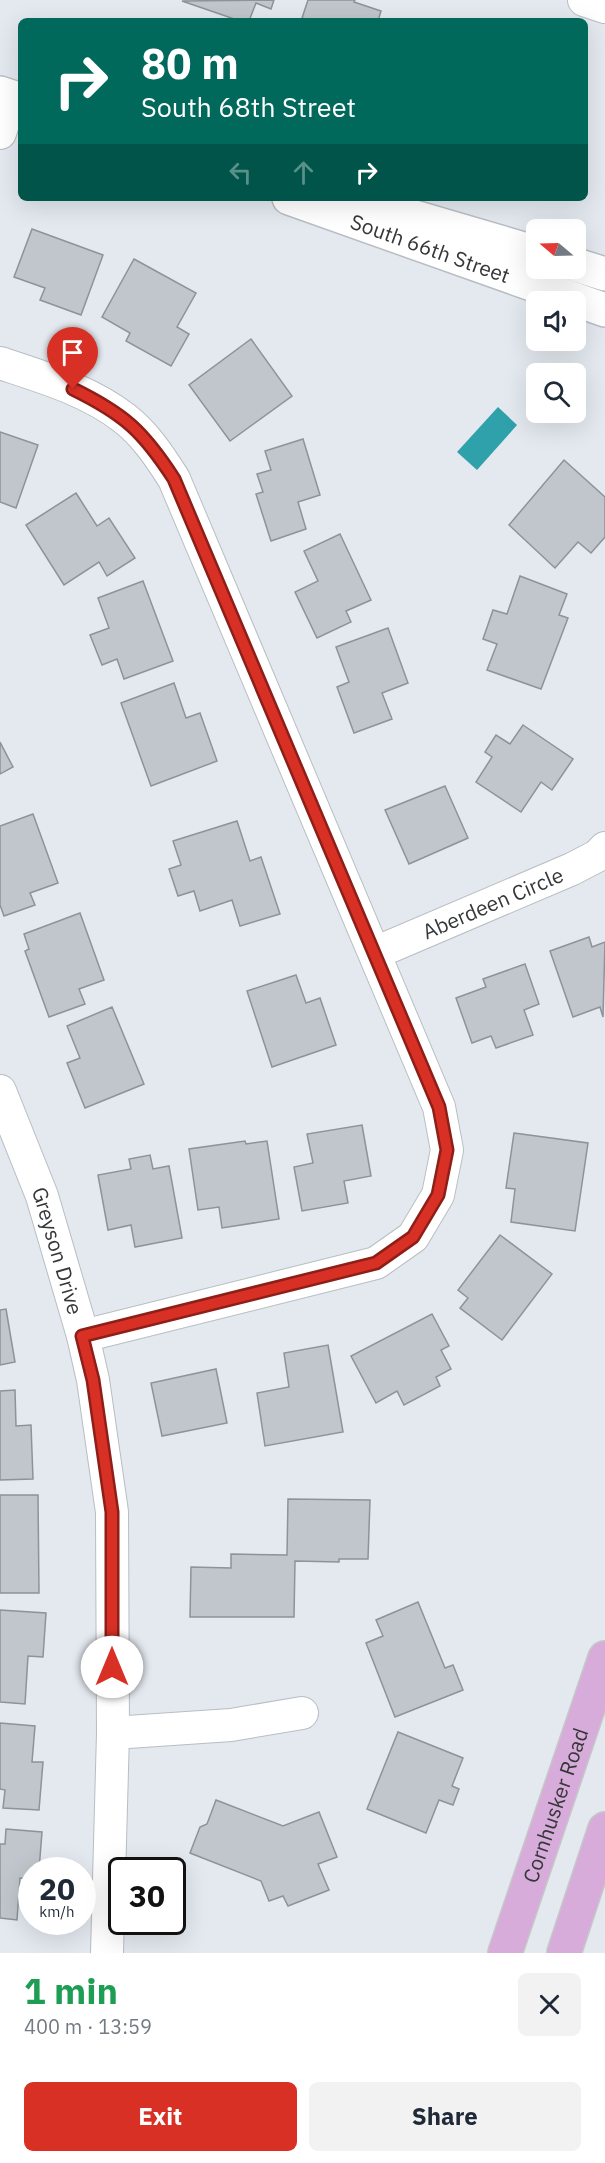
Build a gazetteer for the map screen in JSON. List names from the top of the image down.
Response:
{
  "streets": {
    "main road": ["Cornhusker Road"],
    "street": ["South 66th Street", "Aberdeen Circle", "Greyson Drive"]
  },
  "north": "left",
  "page": {
    "turn": ["80 m", "South 68th Street"],
    "speed": "20 km/h",
    "limit": "30",
    "heading": ["1 min", "400 m · 13:59"],
    "buttons": ["Exit", "Share"]
  }
}
